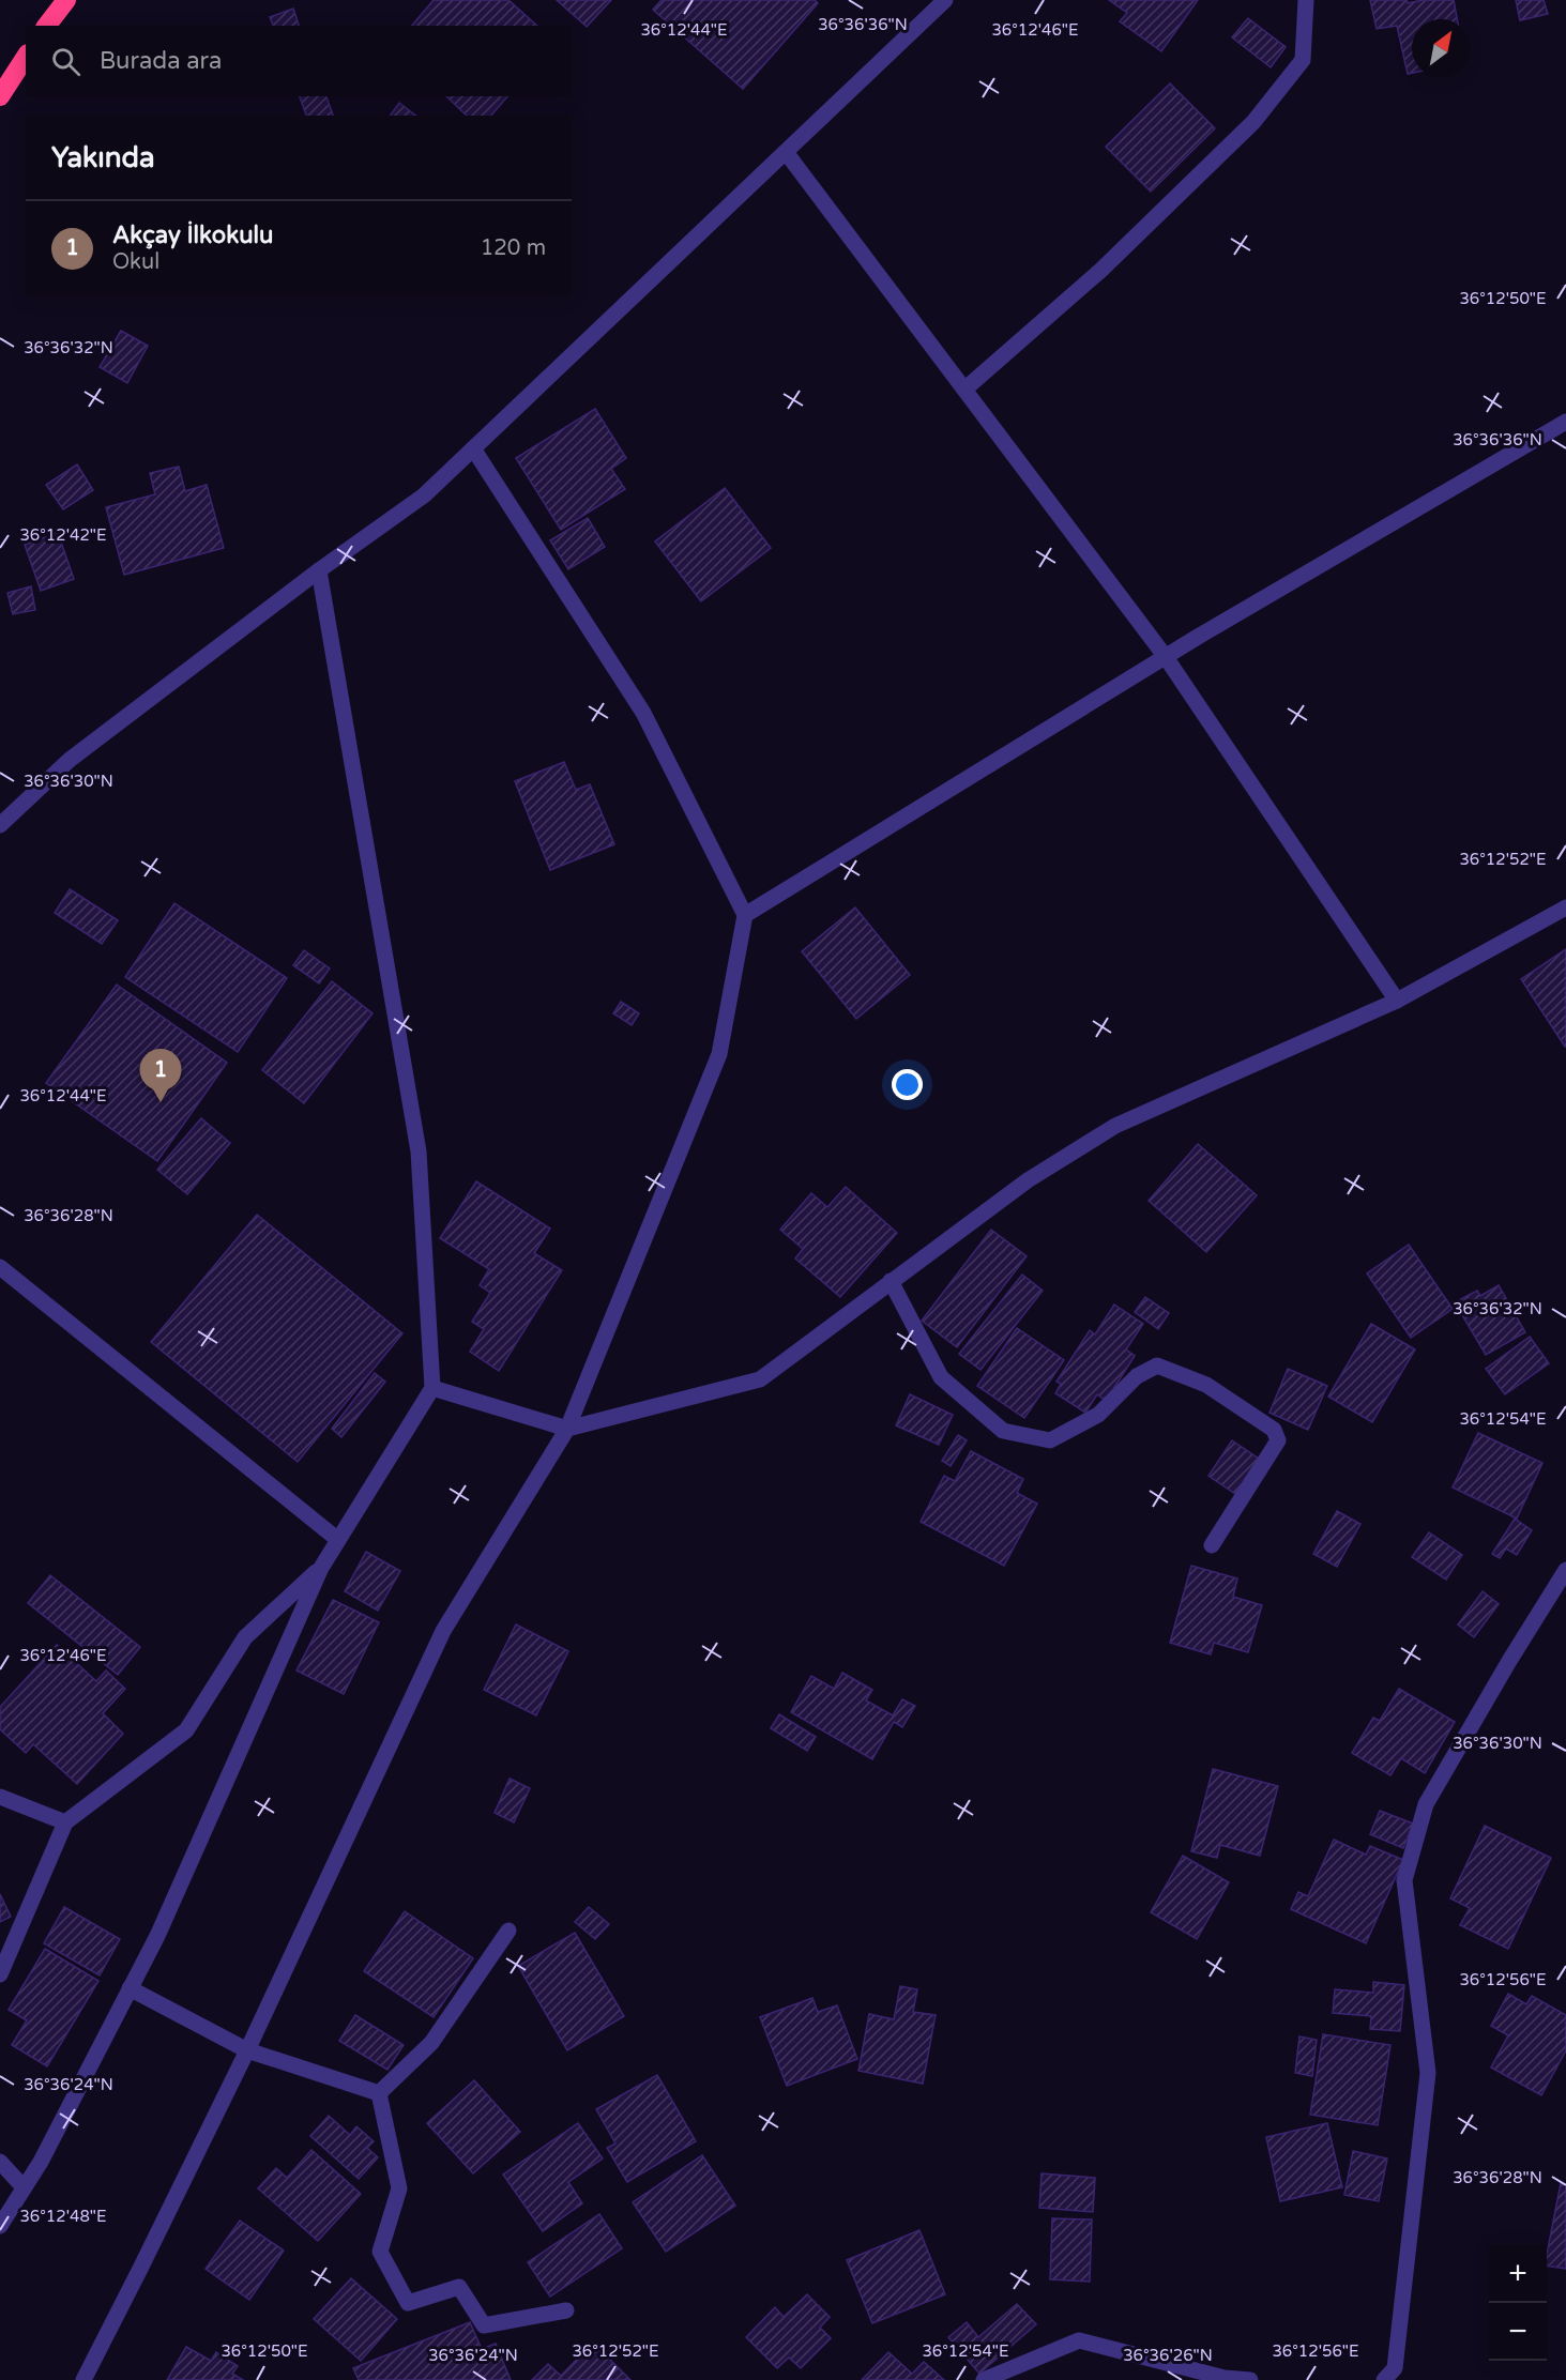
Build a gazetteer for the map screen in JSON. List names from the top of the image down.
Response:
{
  "north": "top right",
  "page": {
    "search": "Burada ara",
    "heading": "Yakında",
    "list": [
      {
        "mark": "1",
        "name": "Akçay İlkokulu",
        "note": "Okul",
        "value": "120 m"
      }
    ],
    "pins": "1",
    "map_buttons": ["+", "−"]
  },
  "coordinates": [
    "36°36'36\"N",
    "36°12'46\"E",
    "36°12'44\"E",
    "36°12'50\"E",
    "36°36'32\"N",
    "36°12'42\"E",
    "36°36'30\"N",
    "36°12'52\"E",
    "36°36'28\"N",
    "36°12'54\"E",
    "36°12'56\"E",
    "36°36'24\"N",
    "36°12'48\"E",
    "36°36'26\"N"
  ]
}
